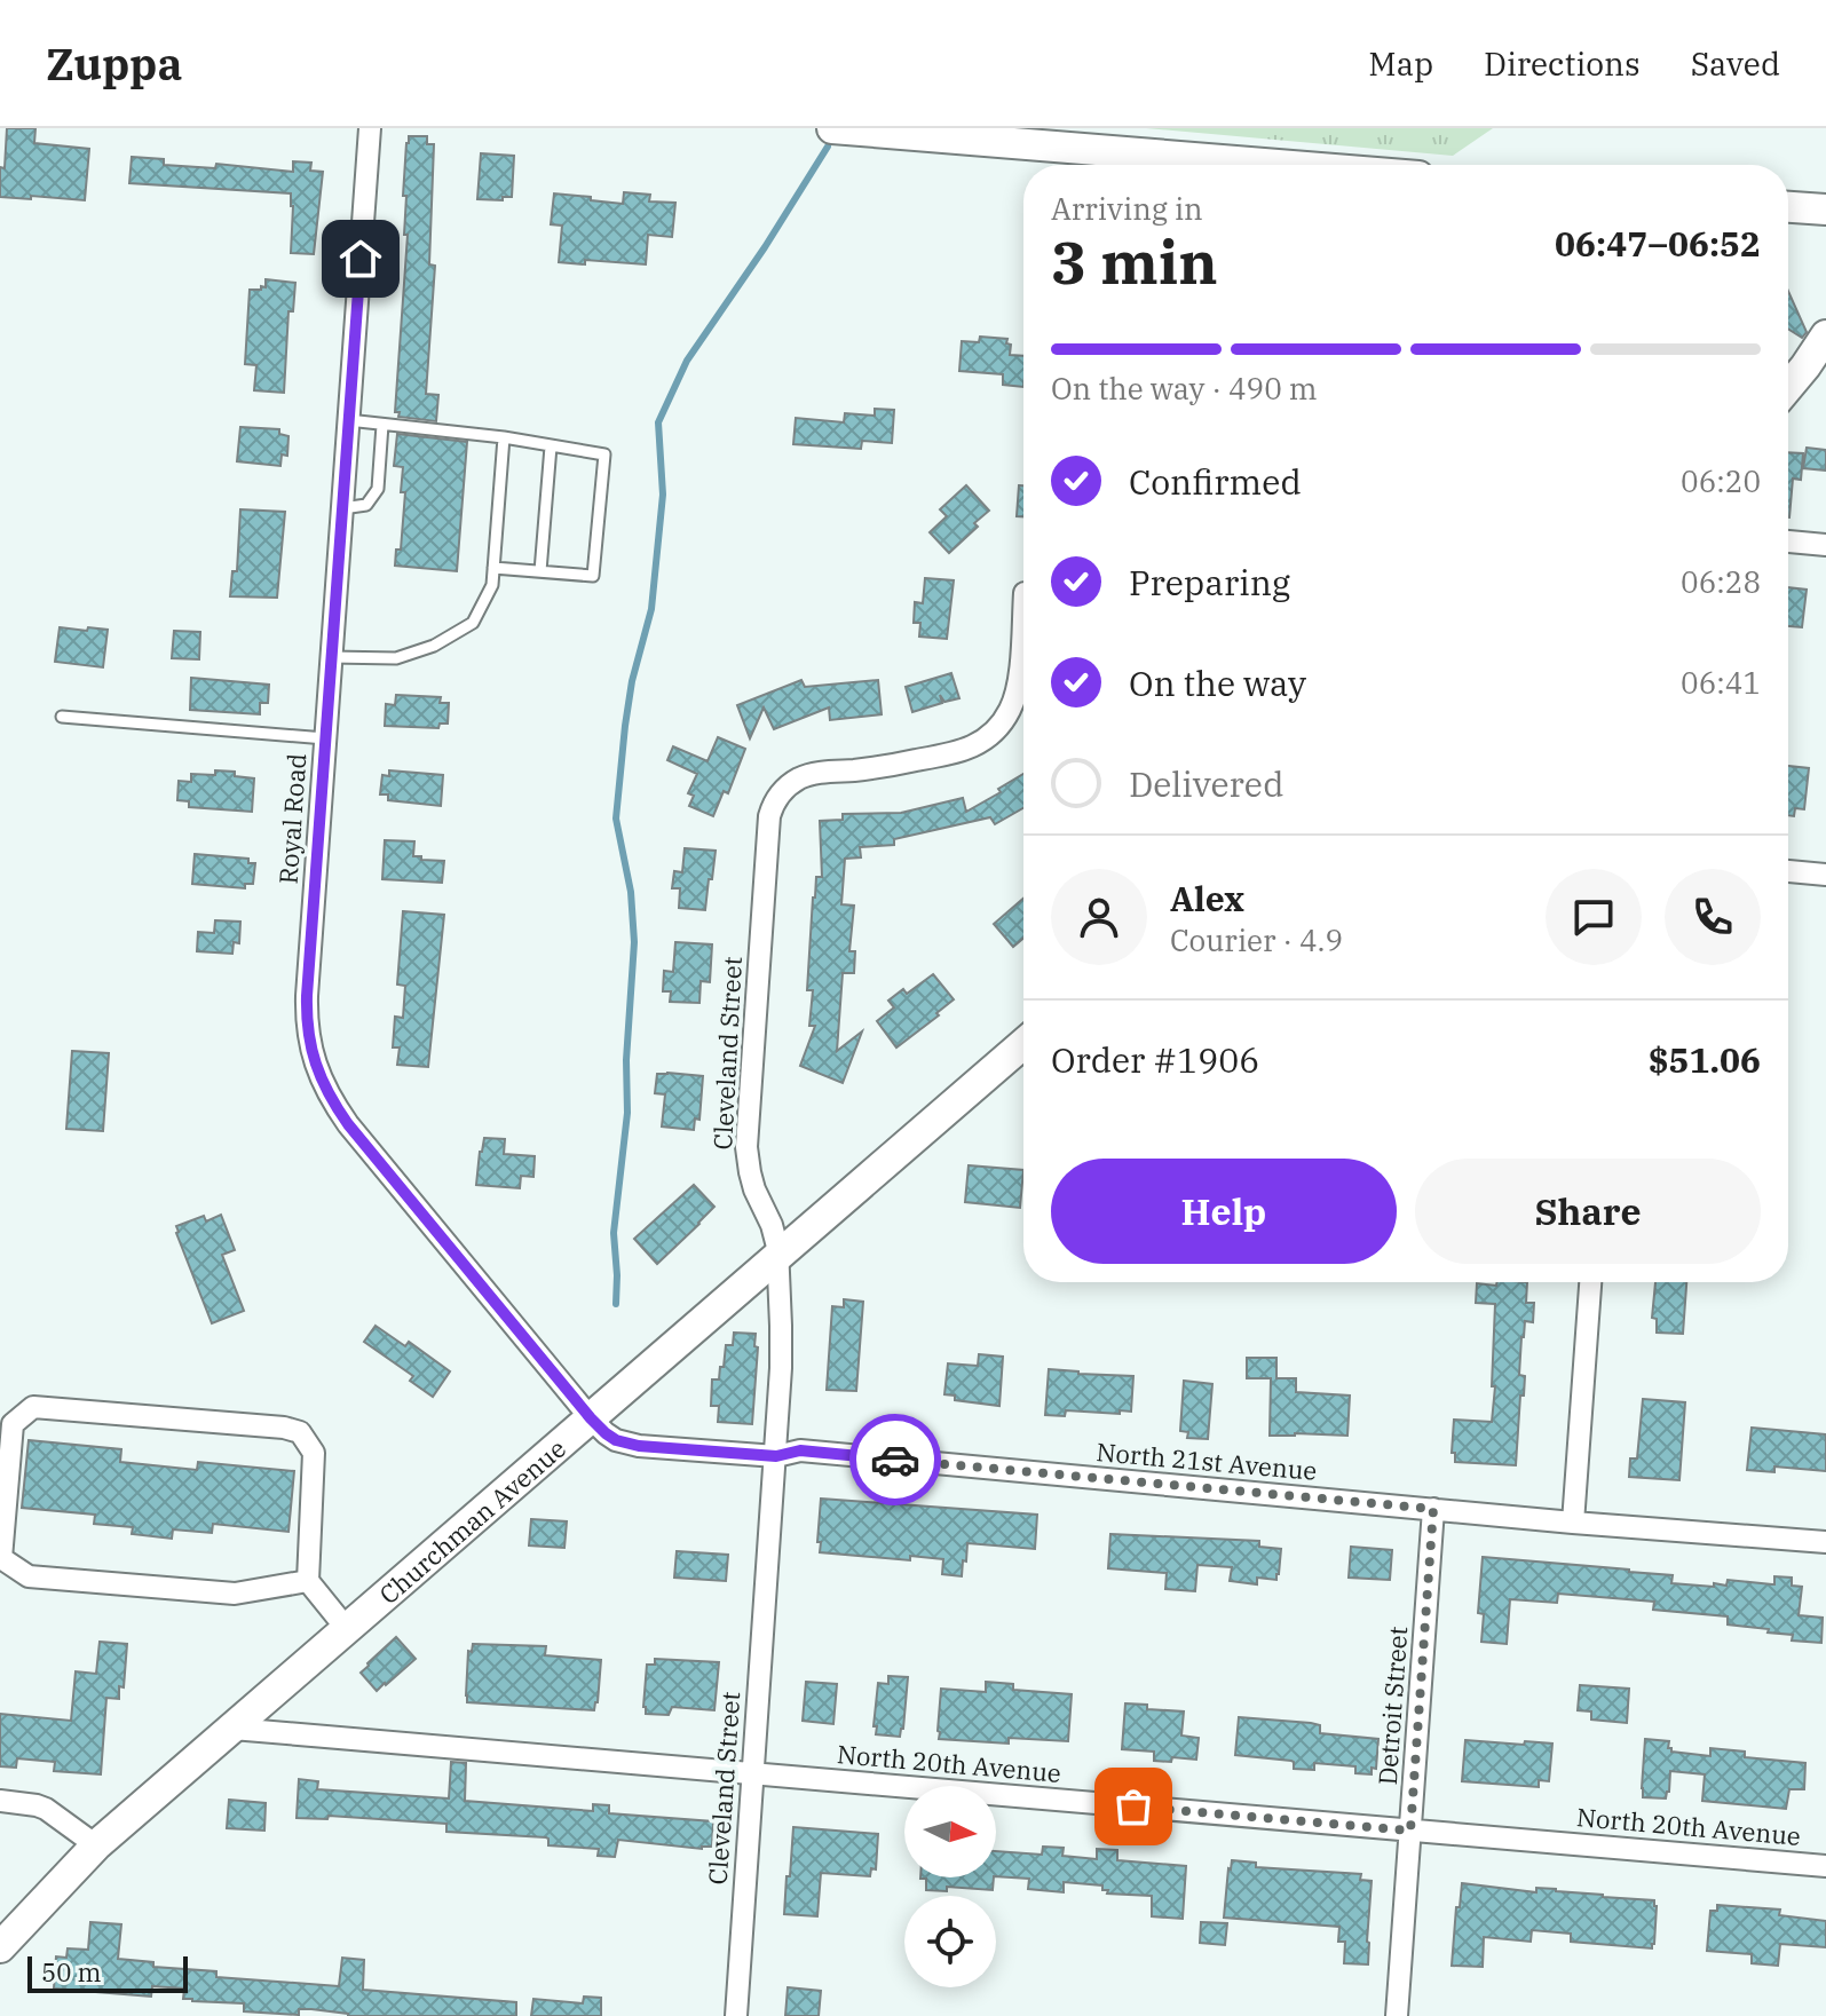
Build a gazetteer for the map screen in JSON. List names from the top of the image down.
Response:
{
  "streets": {
    "main road": ["Churchman Avenue"],
    "street": [
      "Royal Road",
      "Cleveland Street",
      "North 21st Avenue",
      "Detroit Street",
      "North 20th Avenue"
    ]
  },
  "crossings": [
    ["Royal Road", "North 21st Avenue"],
    ["Royal Road", "Churchman Avenue"],
    ["Cleveland Street", "North 21st Avenue"],
    ["Cleveland Street", "Churchman Avenue"],
    ["Cleveland Street", "North 20th Avenue"],
    ["North 21st Avenue", "Churchman Avenue"],
    ["North 21st Avenue", "Detroit Street"],
    ["Churchman Avenue", "North 20th Avenue"],
    ["Detroit Street", "North 20th Avenue"]
  ],
  "scale_bar": "50 m",
  "north": "right",
  "page": {
    "header": "Zuppa",
    "nav": ["Map", "Directions", "Saved"],
    "heading": ["3 min", "Arriving in", "06:47–06:52"],
    "panel": [
      "Alex",
      "Courier · 4.9",
      "Order #1906",
      "$51.06"
    ],
    "bar": "On the way · 490 m",
    "list": [
      ["Confirmed", "06:20"],
      ["Preparing", "06:28"],
      ["On the way", "06:41"],
      "Delivered"
    ],
    "buttons": ["Help", "Share"],
    "scale": "50 m"
  }
}
